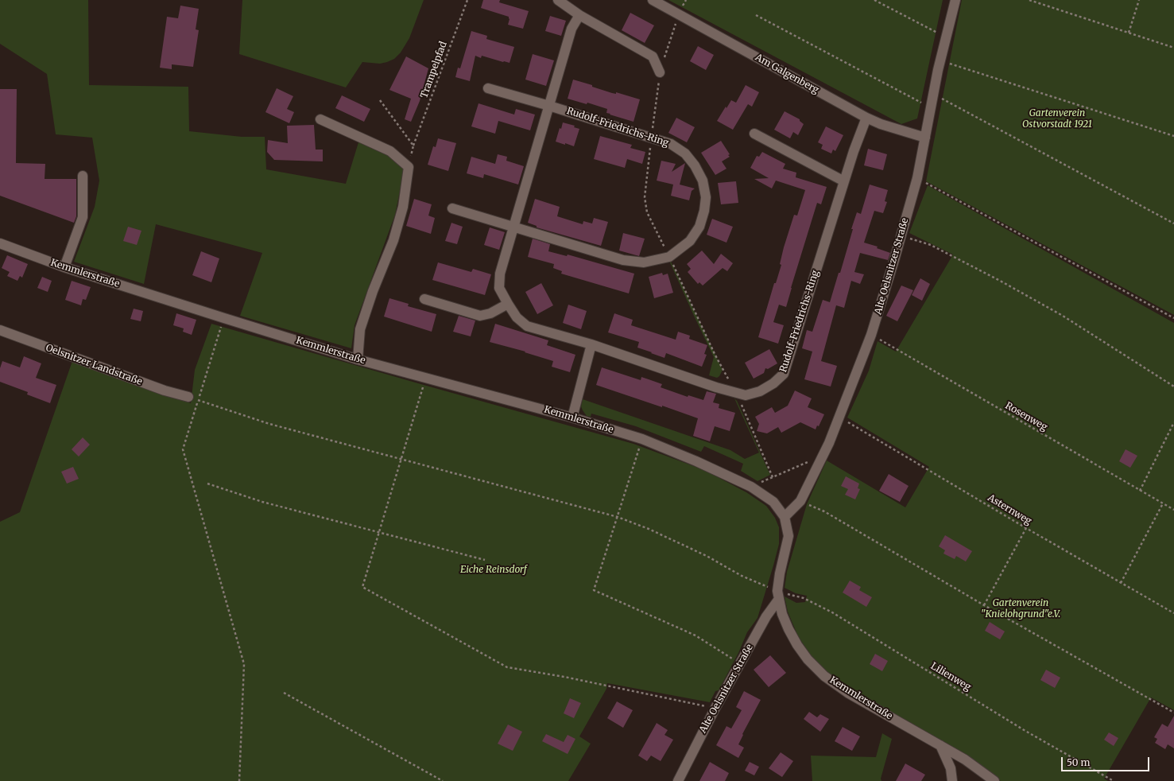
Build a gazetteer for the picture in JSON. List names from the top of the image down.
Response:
{
  "streets": {
    "street": [
      "Am Galgenberg",
      "Rudolf-Friedrichs-Ring",
      "Alte Oelsnitzer Straße",
      "Kemmlerstraße",
      "Oelsnitzer Landstraße"
    ],
    "path": [
      "Trampelpfad",
      "Rosenweg",
      "Asternweg",
      "Lilienweg"
    ]
  },
  "crossings": [
    ["Am Galgenberg", "Rudolf-Friedrichs-Ring"],
    ["Am Galgenberg", "Alte Oelsnitzer Straße"],
    ["Alte Oelsnitzer Straße", "Kemmlerstraße"],
    ["Alte Oelsnitzer Straße", "Rosenweg"],
    ["Alte Oelsnitzer Straße", "Asternweg"],
    ["Alte Oelsnitzer Straße", "Lilienweg"],
    ["Kemmlerstraße", "Lilienweg"]
  ],
  "parks": ["Gartenverein Ostvorstadt 1921", "Eiche Reinsdorf", "Gartenverein \"Knielohgrund\"e.V."],
  "scale_bar": "50 m"
}
